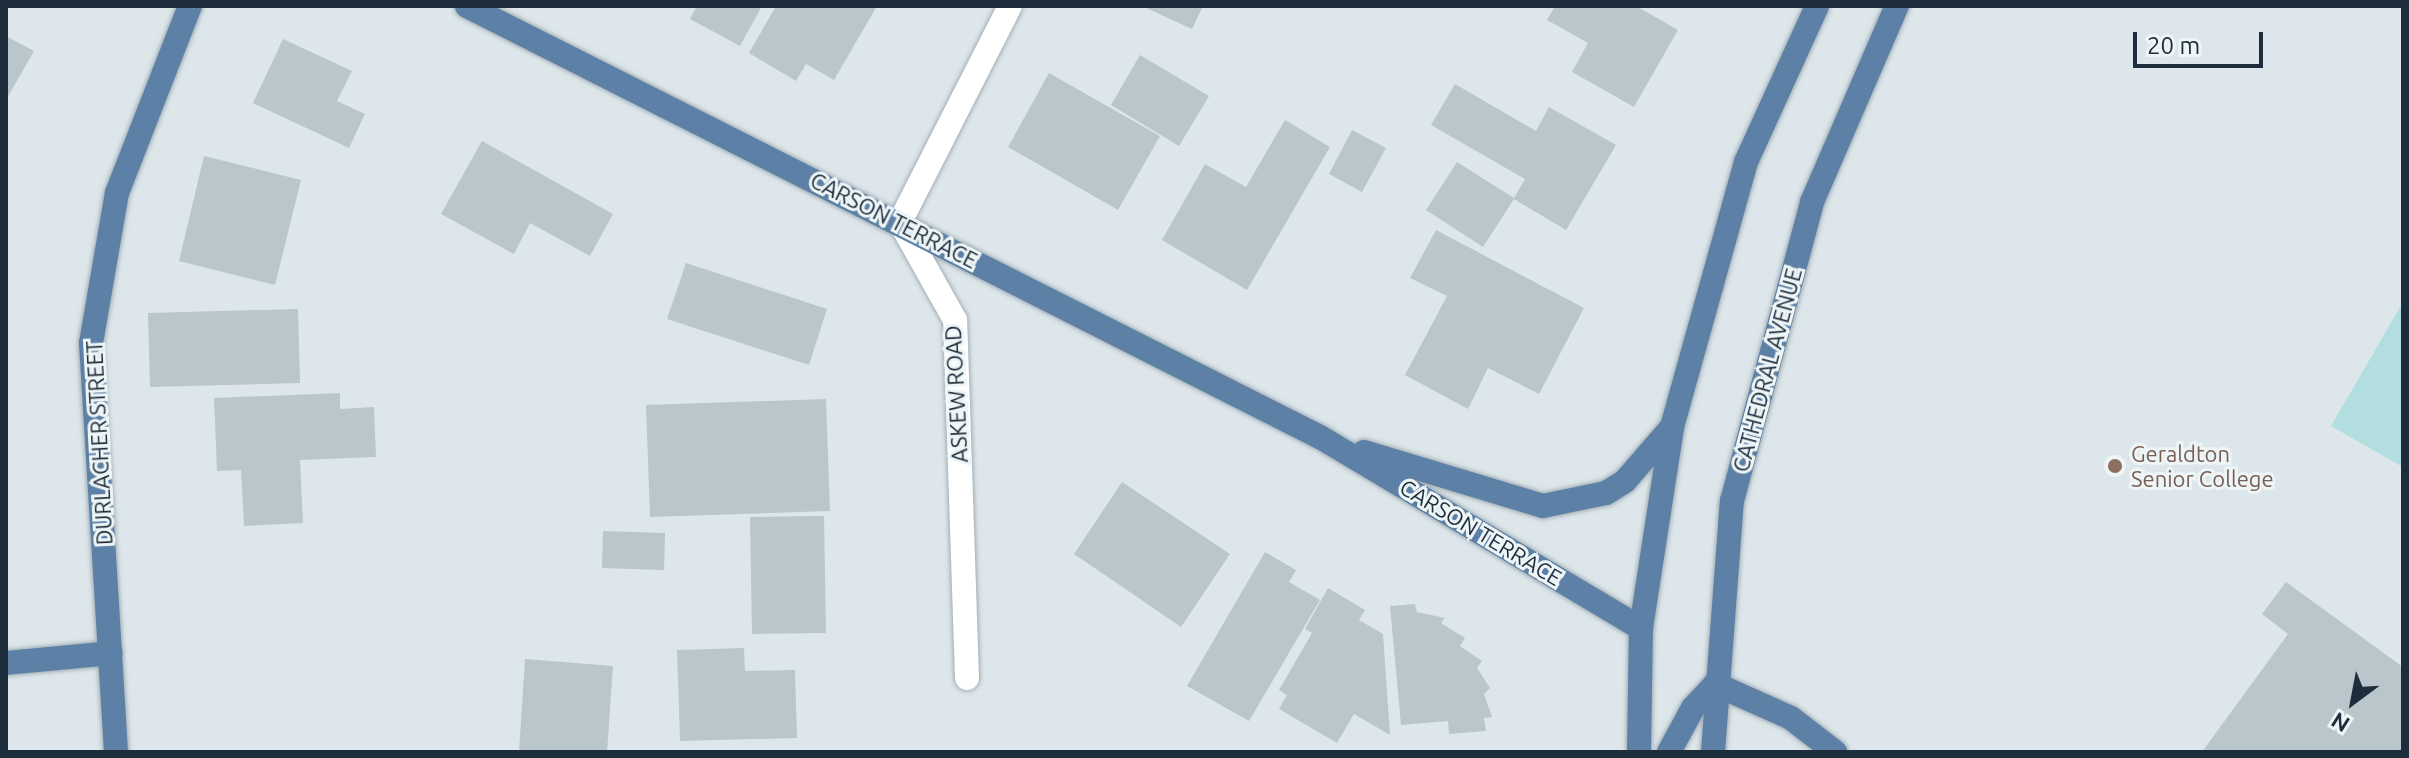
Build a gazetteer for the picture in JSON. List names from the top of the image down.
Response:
{
  "streets": {
    "main road": ["CARSON TERRACE", "CATHEDRAL AVENUE", "DURLACHER STREET"],
    "street": ["ASKEW ROAD"]
  },
  "crossings": [
    ["CARSON TERRACE", "ASKEW ROAD"]
  ],
  "places": ["Geraldton Senior College"],
  "scale_bar": "20 m",
  "north": "bottom left"
}
